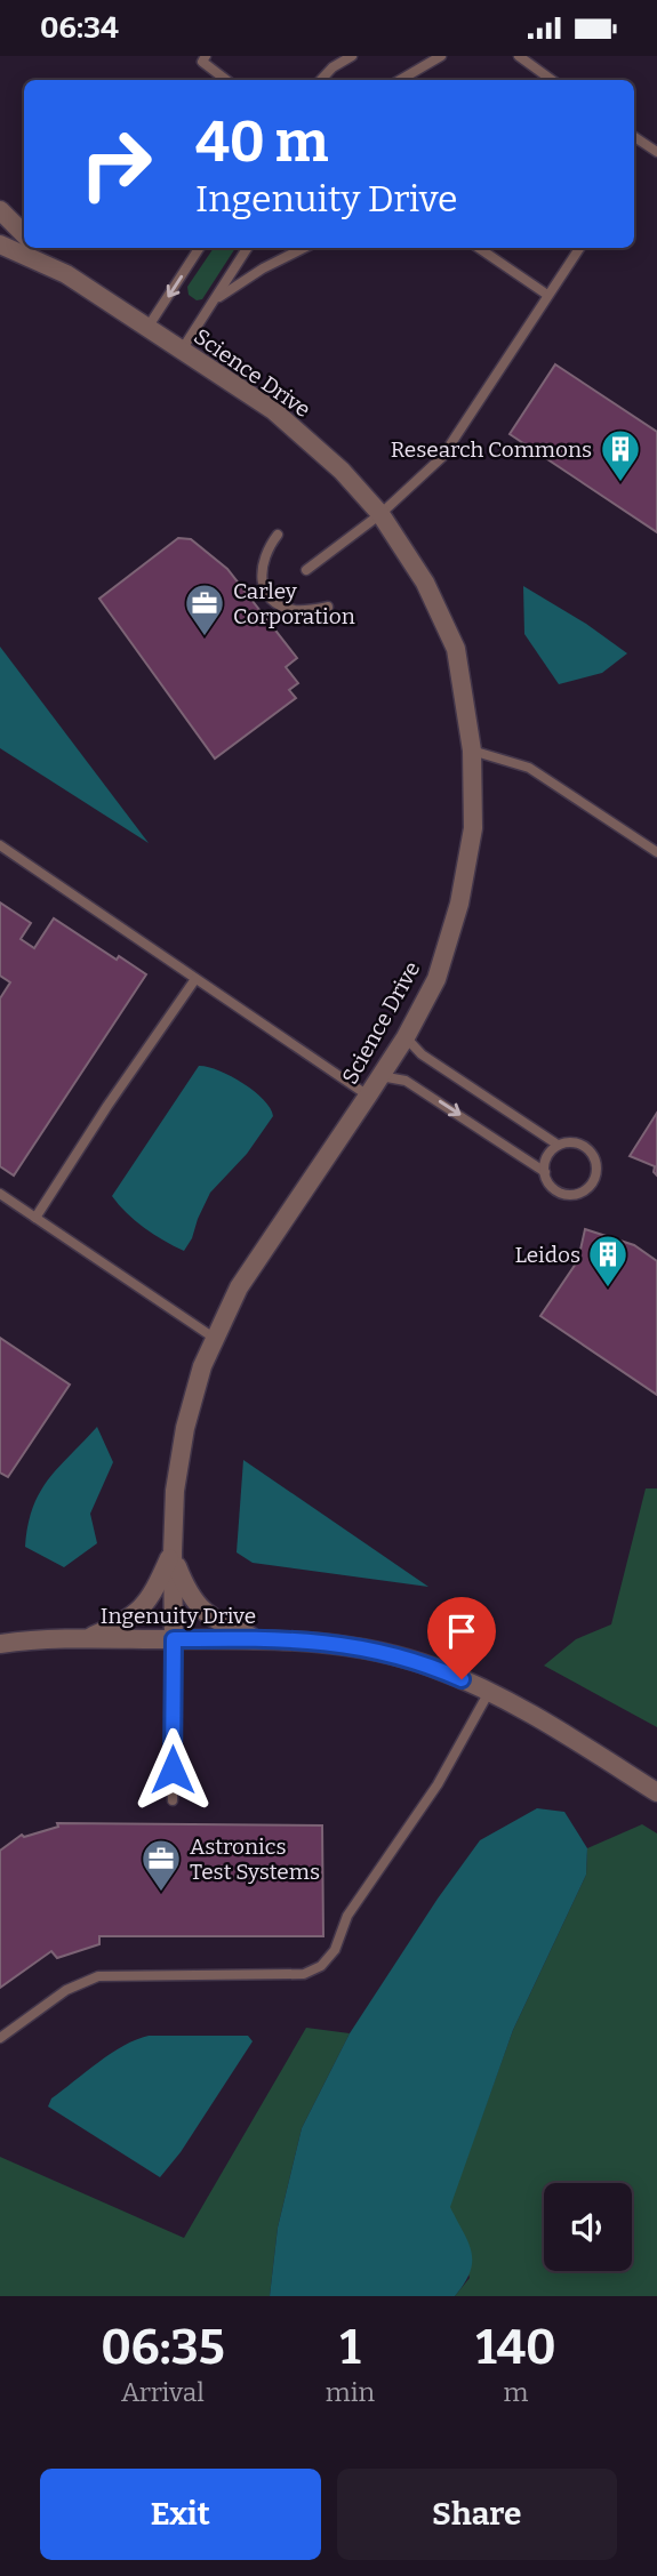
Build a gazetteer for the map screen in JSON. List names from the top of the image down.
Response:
{
  "streets": {
    "street": ["Science Drive", "Ingenuity Drive"]
  },
  "crossings": [
    ["Science Drive", "Ingenuity Drive"]
  ],
  "places": {
    "building": ["Research Commons", "Leidos"],
    "office": ["Carley Corporation", "Astronics Test Systems"]
  },
  "page": {
    "status": "06:34",
    "turn": ["40 m", "Ingenuity Drive"],
    "eta": [
      "06:35",
      "Arrival",
      "1",
      "min",
      "140",
      "m"
    ],
    "buttons": ["Exit", "Share"]
  }
}
